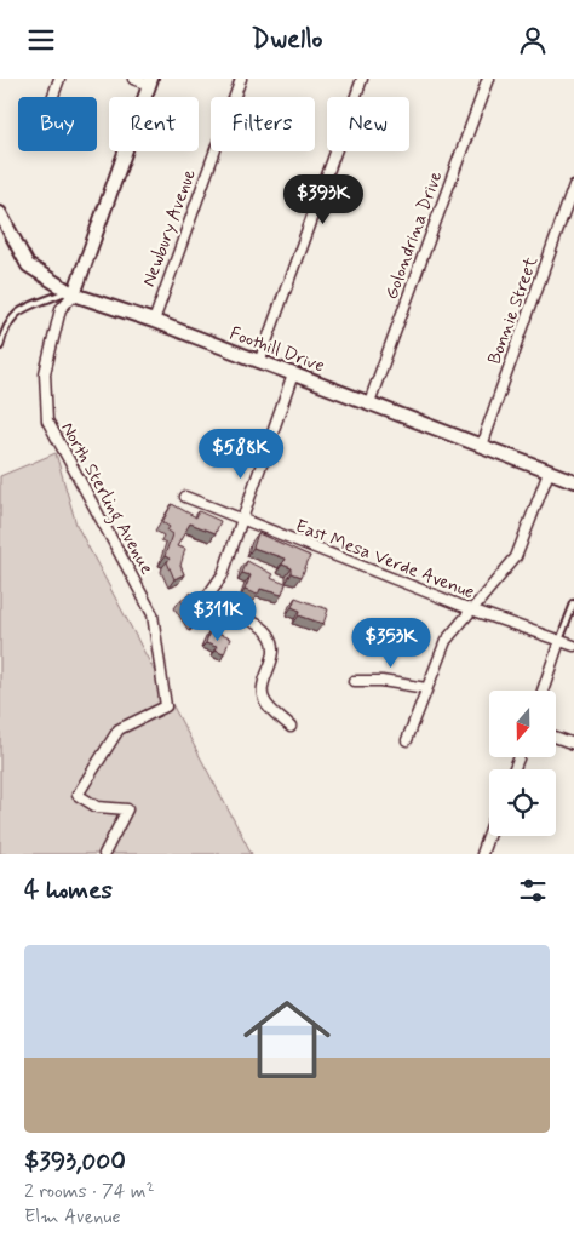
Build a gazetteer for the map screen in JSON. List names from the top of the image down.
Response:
{
  "streets": {
    "street": [
      "Newbury Avenue",
      "Golondrina Drive",
      "Bonnie Street",
      "Foothill Drive",
      "North Sterling Avenue",
      "East Mesa Verde Avenue"
    ]
  },
  "crossings": [
    ["Newbury Avenue", "Foothill Drive"],
    ["Golondrina Drive", "Foothill Drive"],
    ["Bonnie Street", "Foothill Drive"],
    ["Foothill Drive", "North Sterling Avenue"]
  ],
  "north": "bottom",
  "page": {
    "header": "Dwello",
    "chip": [
      "Buy",
      "Rent",
      "Filters",
      "New"
    ],
    "price": [
      "$393K",
      "$588K",
      "$311K",
      "$353K"
    ],
    "heading": "4 homes",
    "list": [
      {
        "name": "$393,000",
        "note": "2 rooms · 74 m² · Elm Avenue"
      }
    ]
  }
}
